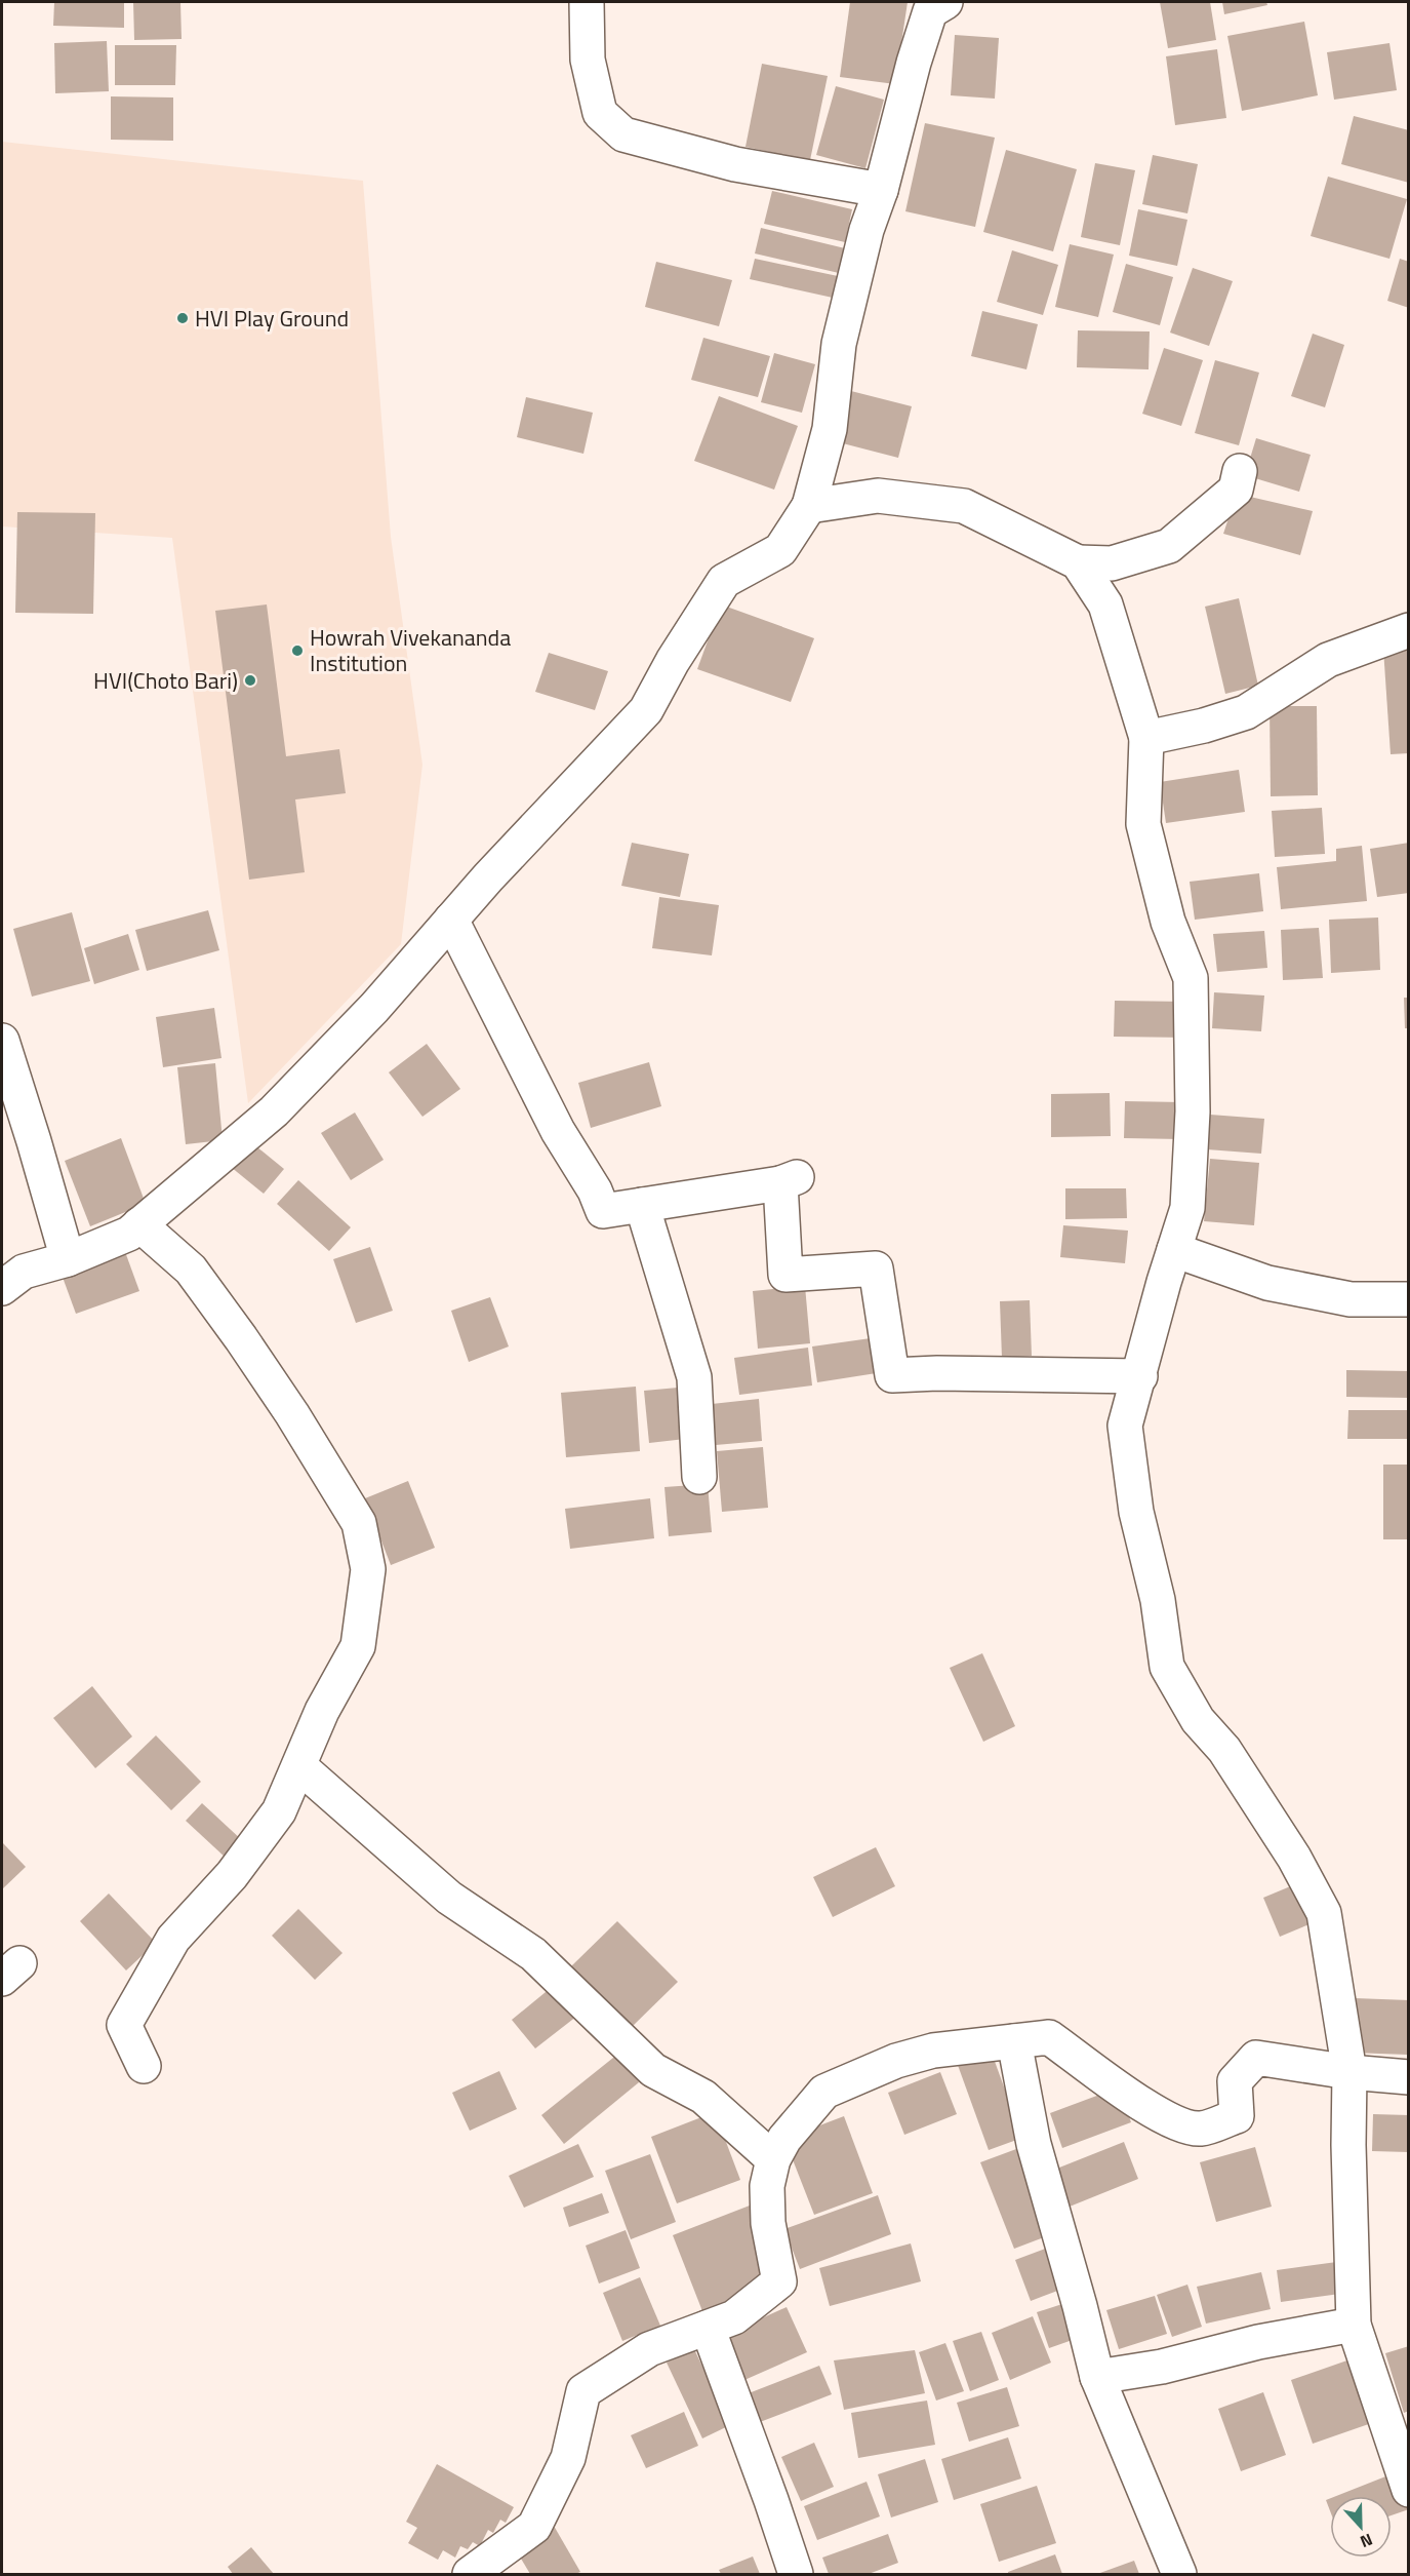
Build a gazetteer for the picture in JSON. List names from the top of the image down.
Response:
{
  "places": ["HVI Play Ground", "Howrah Vivekananda Institution", "HVI(Choto Bari)"],
  "north": "bottom"
}
